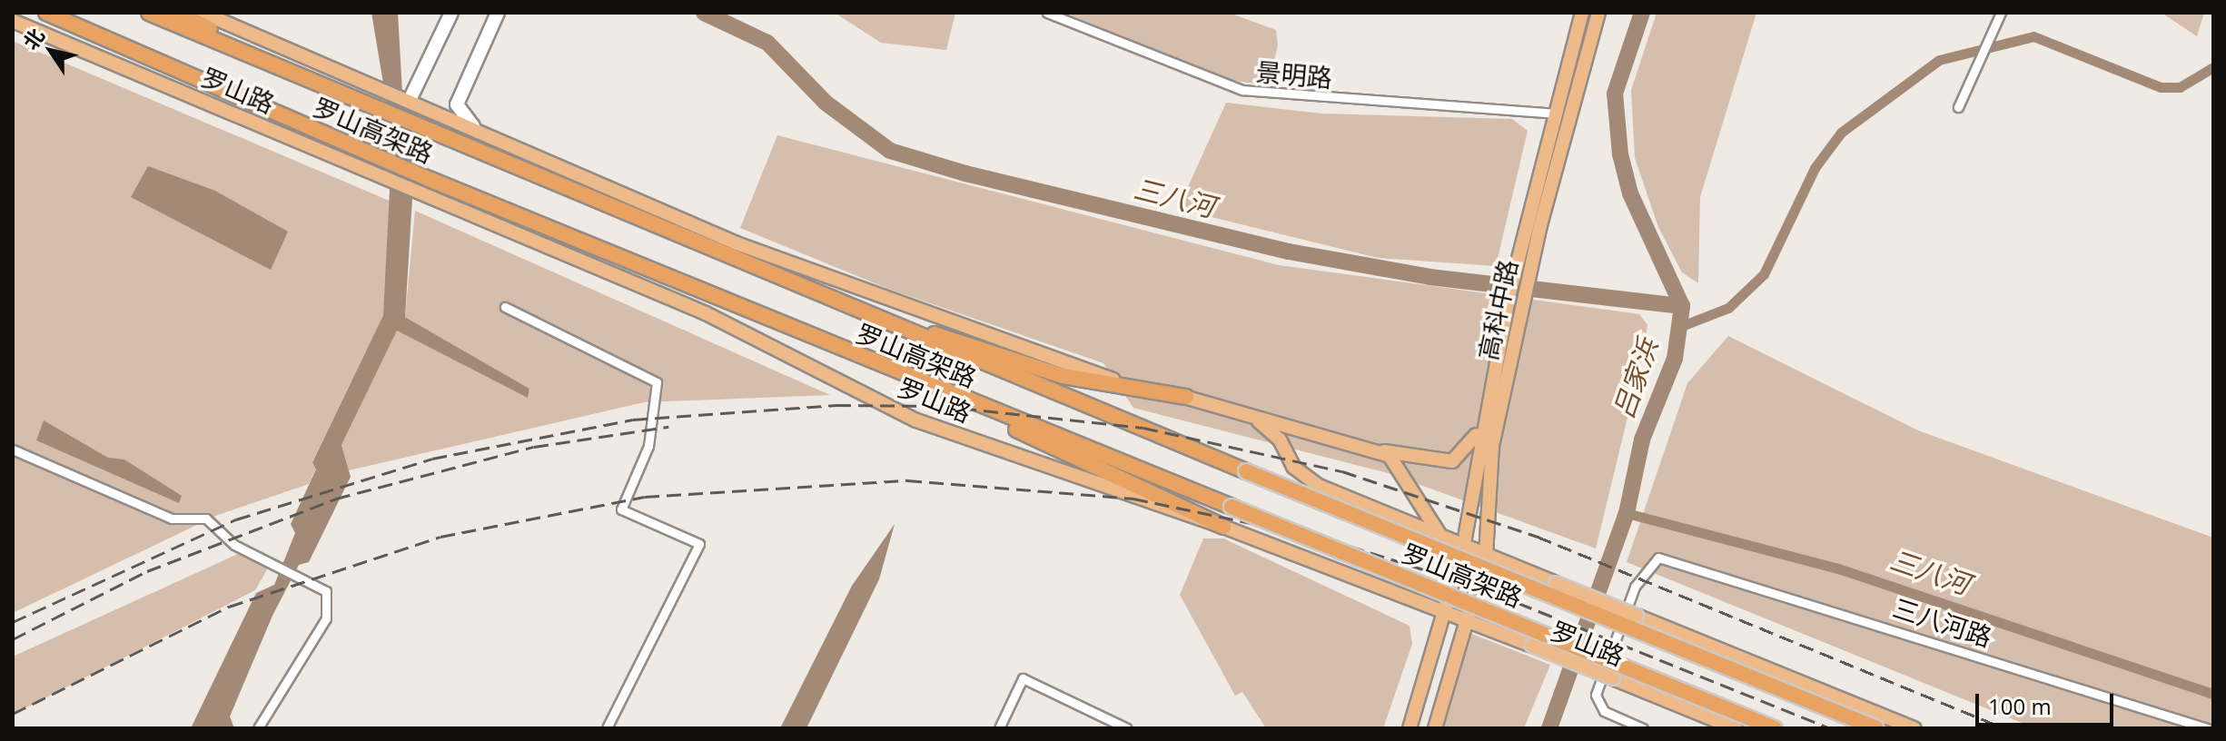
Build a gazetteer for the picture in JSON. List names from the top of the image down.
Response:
{
  "streets": {
    "highway": ["罗山高架路"],
    "main road": ["罗山路", "高科中路"],
    "street": ["景明路", "三八河路"]
  },
  "crossings": [
    ["景明路", "高科中路"],
    ["罗山路", "高科中路"]
  ],
  "water": ["三八河", "吕家浜"],
  "scale_bar": "100 m",
  "north": "top left"
}
